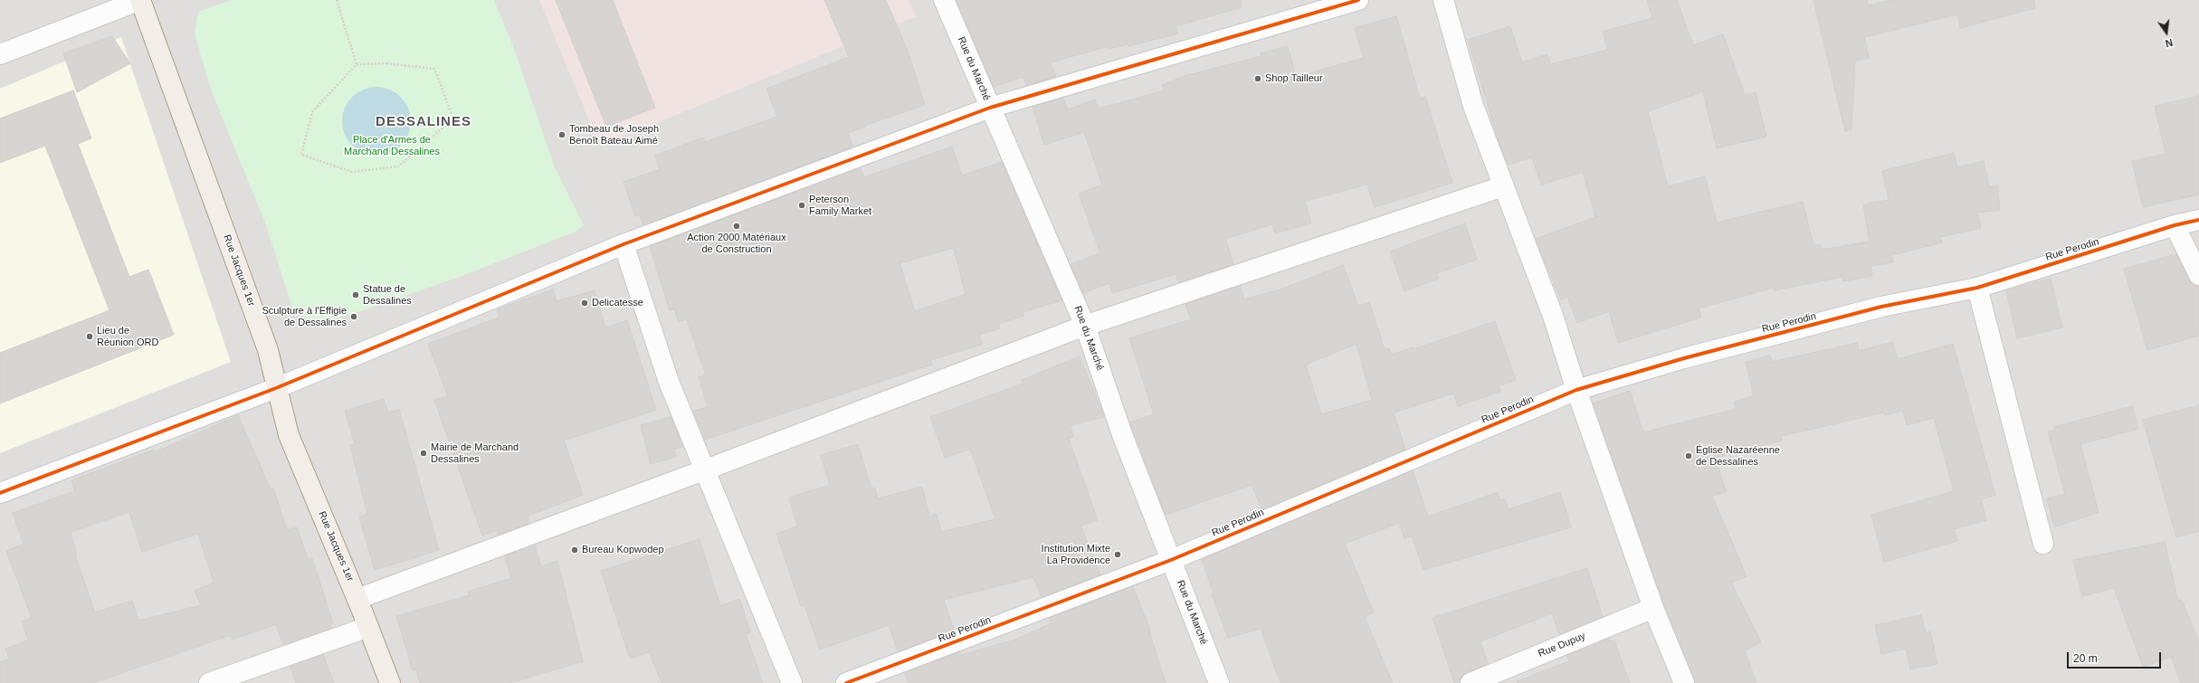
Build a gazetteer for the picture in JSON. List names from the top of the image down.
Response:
{
  "streets": {
    "main road": ["Rue Jacques 1er"],
    "street": ["Rue du Marché", "Rue Perodin", "Rue Dupuy"]
  },
  "crossings": [
    ["Rue du Marché", "Rue Perodin"]
  ],
  "districts": ["DESSALINES"],
  "parks": ["Place d'Armes de Marchand Dessalines"],
  "places": [
    "Shop Tailleur",
    "Tombeau de Joseph Benoît Bateau Aimé",
    "Peterson Family Market",
    "Action 2000 Matériaux de Construction",
    "Statue de Dessalines",
    "Delicatesse",
    "Sculpture à l'Effigie de Dessalines",
    "Lieu de Réunion ORD",
    "Mairie de Marchand Dessalines",
    "Église Nazaréenne de Dessalines",
    "Bureau Kopwodep",
    "Institution Mixte La Providence"
  ],
  "scale_bar": "20 m",
  "north": "bottom"
}
